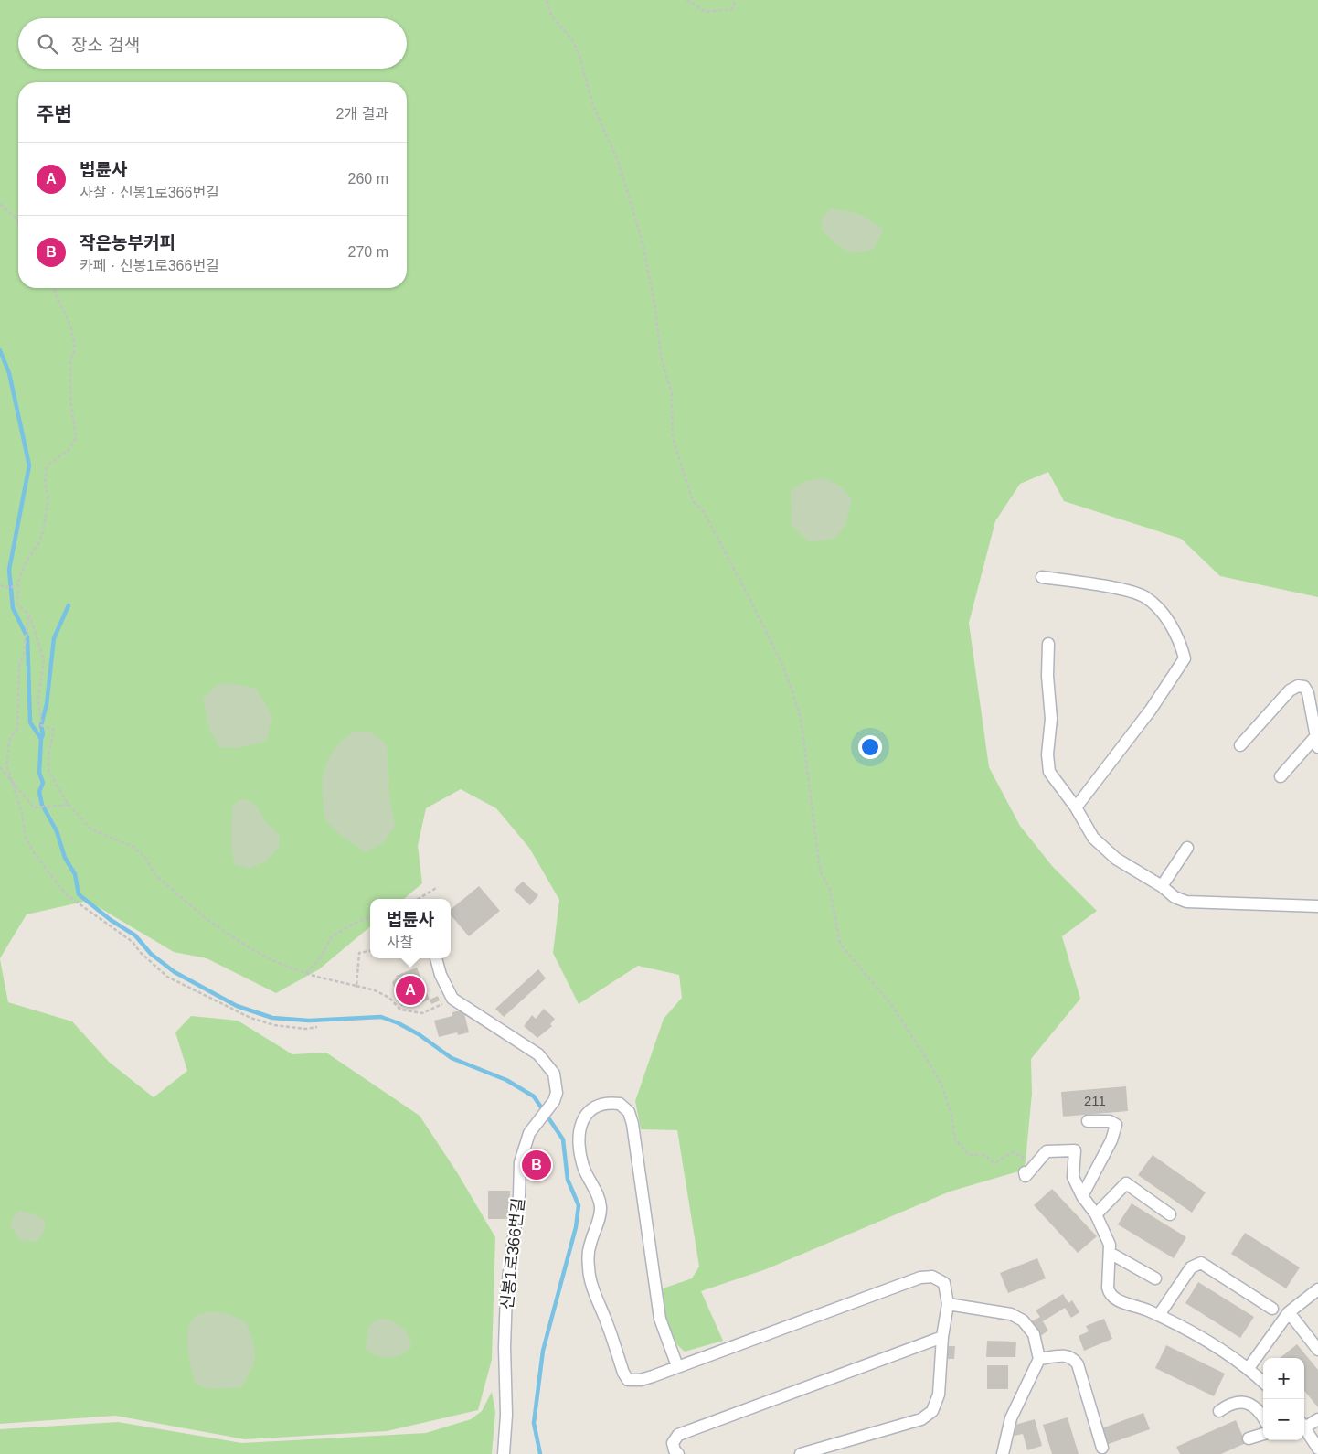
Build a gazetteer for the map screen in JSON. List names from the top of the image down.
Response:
{
  "streets": {
    "street": ["신봉1로366번길"]
  },
  "house_numbers": ["211"],
  "page": {
    "search": "장소 검색",
    "heading": ["주변", "2개 결과"],
    "list": [
      {
        "mark": "A",
        "name": "법륜사",
        "note": "사찰 · 신봉1로366번길",
        "value": "260 m"
      },
      {
        "mark": "B",
        "name": "작은농부커피",
        "note": "카페 · 신봉1로366번길",
        "value": "270 m"
      }
    ],
    "popup": ["법륜사", "사찰"],
    "pins": ["A", "B"],
    "map_buttons": ["+", "−"]
  }
}
